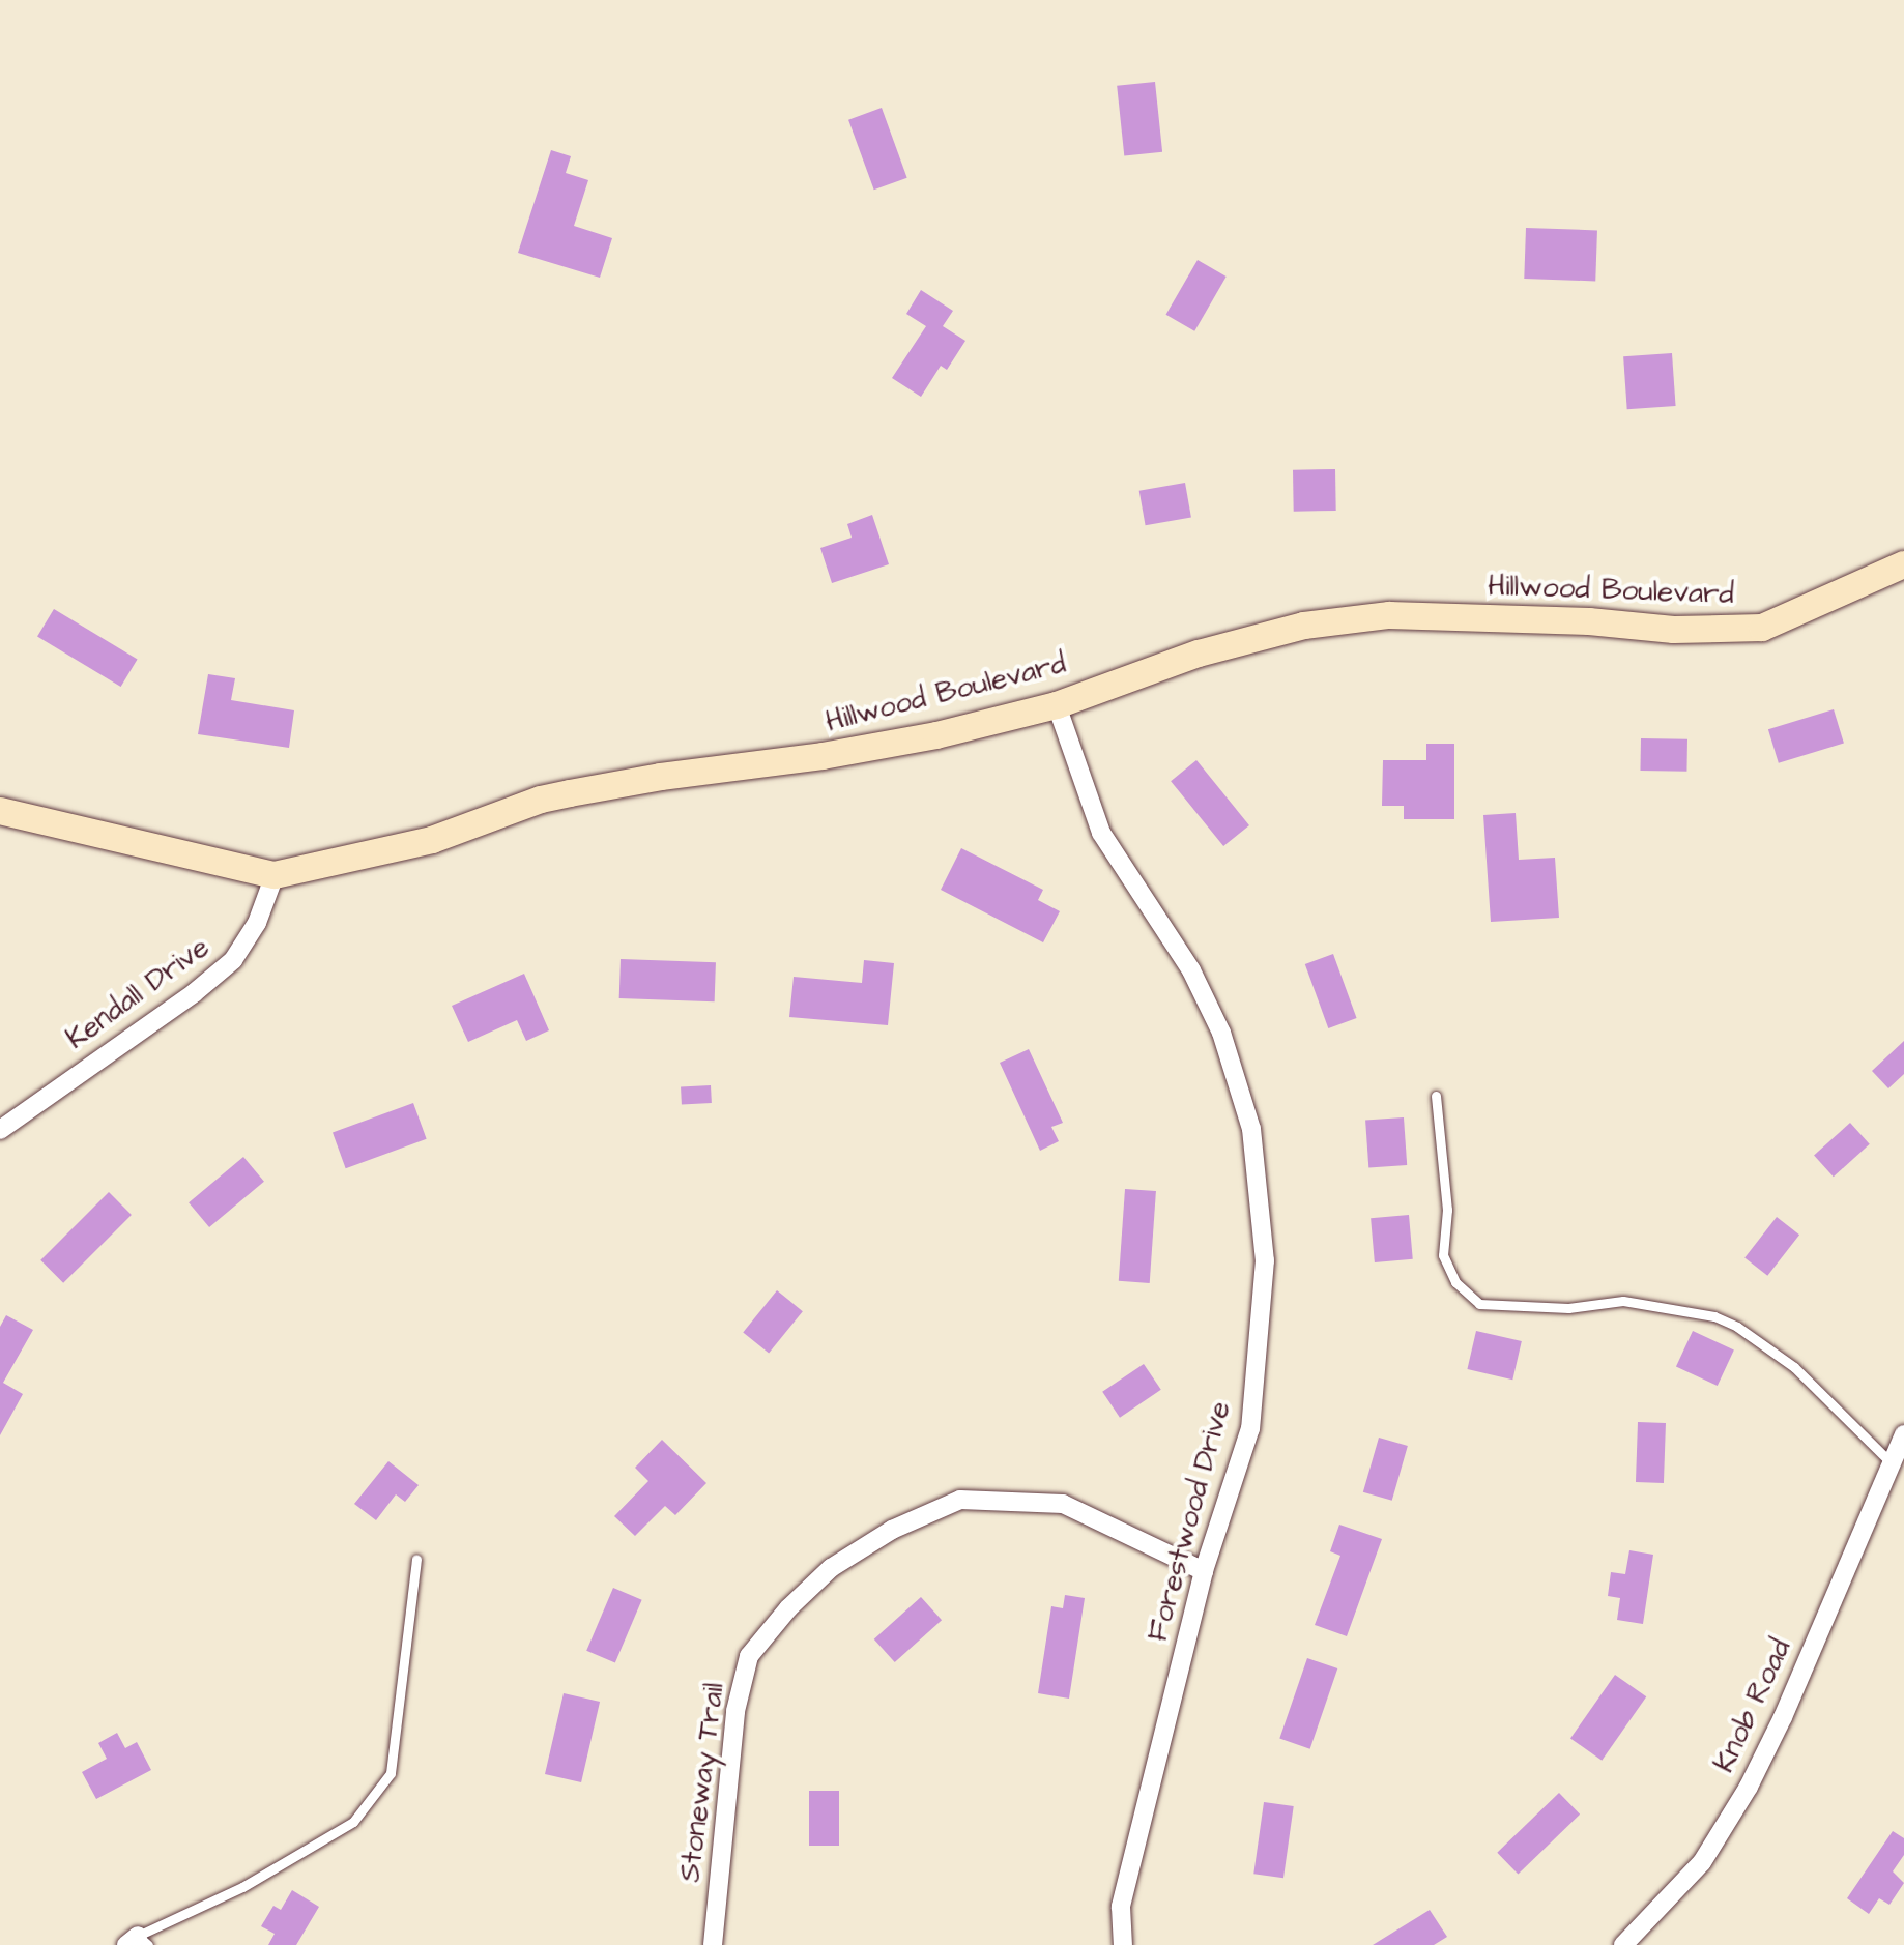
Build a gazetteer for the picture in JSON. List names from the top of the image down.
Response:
{
  "streets": {
    "street": [
      "Hillwood Boulevard",
      "Kendall Drive",
      "Forestwood Drive",
      "Knob Road",
      "Stoneway Trail"
    ]
  },
  "crossings": [
    ["Hillwood Boulevard", "Kendall Drive"],
    ["Hillwood Boulevard", "Forestwood Drive"],
    ["Forestwood Drive", "Stoneway Trail"]
  ]
}
